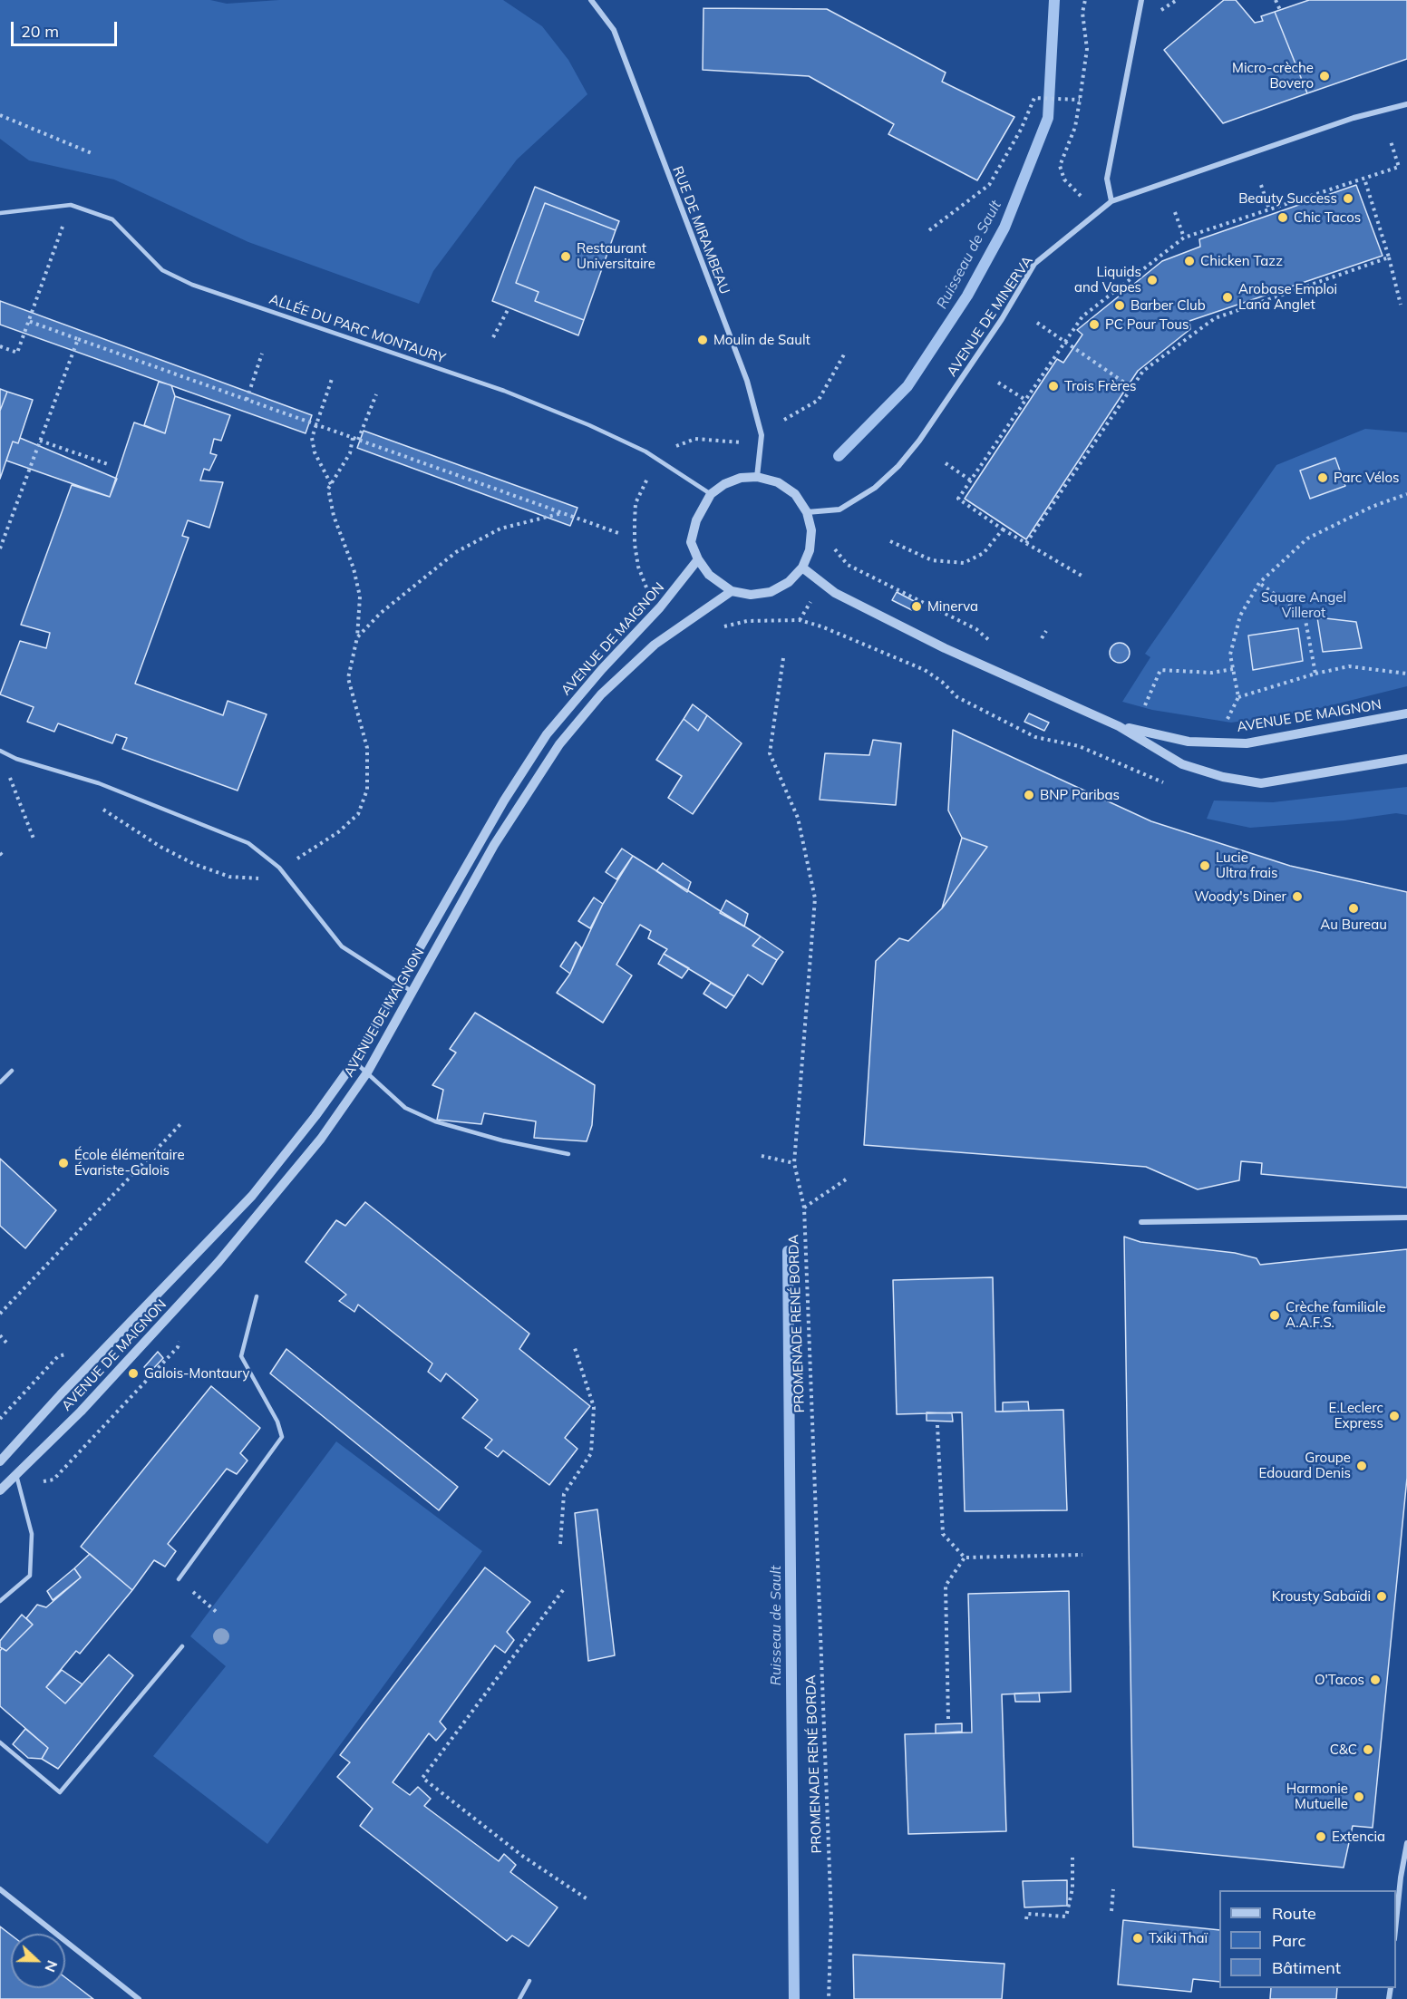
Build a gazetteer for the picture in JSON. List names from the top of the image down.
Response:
{
  "streets": {
    "street": ["RUE DE MIRAMBEAU", "AVENUE DE MINERVA", "AVENUE DE MAIGNON"],
    "lane": ["ALLÉE DU PARC MONTAURY"],
    "path": ["PROMENADE RENÉ BORDA"]
  },
  "crossings": [
    ["RUE DE MIRAMBEAU", "AVENUE DE MINERVA"],
    ["RUE DE MIRAMBEAU", "ALLÉE DU PARC MONTAURY"],
    ["RUE DE MIRAMBEAU", "AVENUE DE MAIGNON"],
    ["AVENUE DE MINERVA", "ALLÉE DU PARC MONTAURY"],
    ["AVENUE DE MINERVA", "AVENUE DE MAIGNON"],
    ["ALLÉE DU PARC MONTAURY", "AVENUE DE MAIGNON"]
  ],
  "water": ["Ruisseau de Sault"],
  "parks": ["Square Angel Villerot"],
  "places": [
    "Micro-crèche Bovero",
    "Beauty Success",
    "Chic Tacos",
    "Restaurant Universitaire",
    "Chicken Tazz",
    "Liquids and Vapes",
    "Arobase Emploi Lana Anglet",
    "Barber Club",
    "PC Pour Tous",
    "Moulin de Sault",
    "Trois Frères",
    "Parc Vélos",
    "Minerva",
    "BNP Paribas",
    "Lucie Ultra frais",
    "Woody's Diner",
    "Au Bureau",
    "École élémentaire Évariste-Galois",
    "Crèche familiale A.A.F.S.",
    "Galois-Montaury",
    "E.Leclerc Express",
    "Groupe Edouard Denis",
    "Krousty Sabaïdi",
    "O'Tacos",
    "C&C",
    "Harmonie Mutuelle",
    "Extencia",
    "Txiki Thaï"
  ],
  "legend": ["Route", "Parc", "Bâtiment"],
  "scale_bar": "20 m",
  "north": "right"
}
